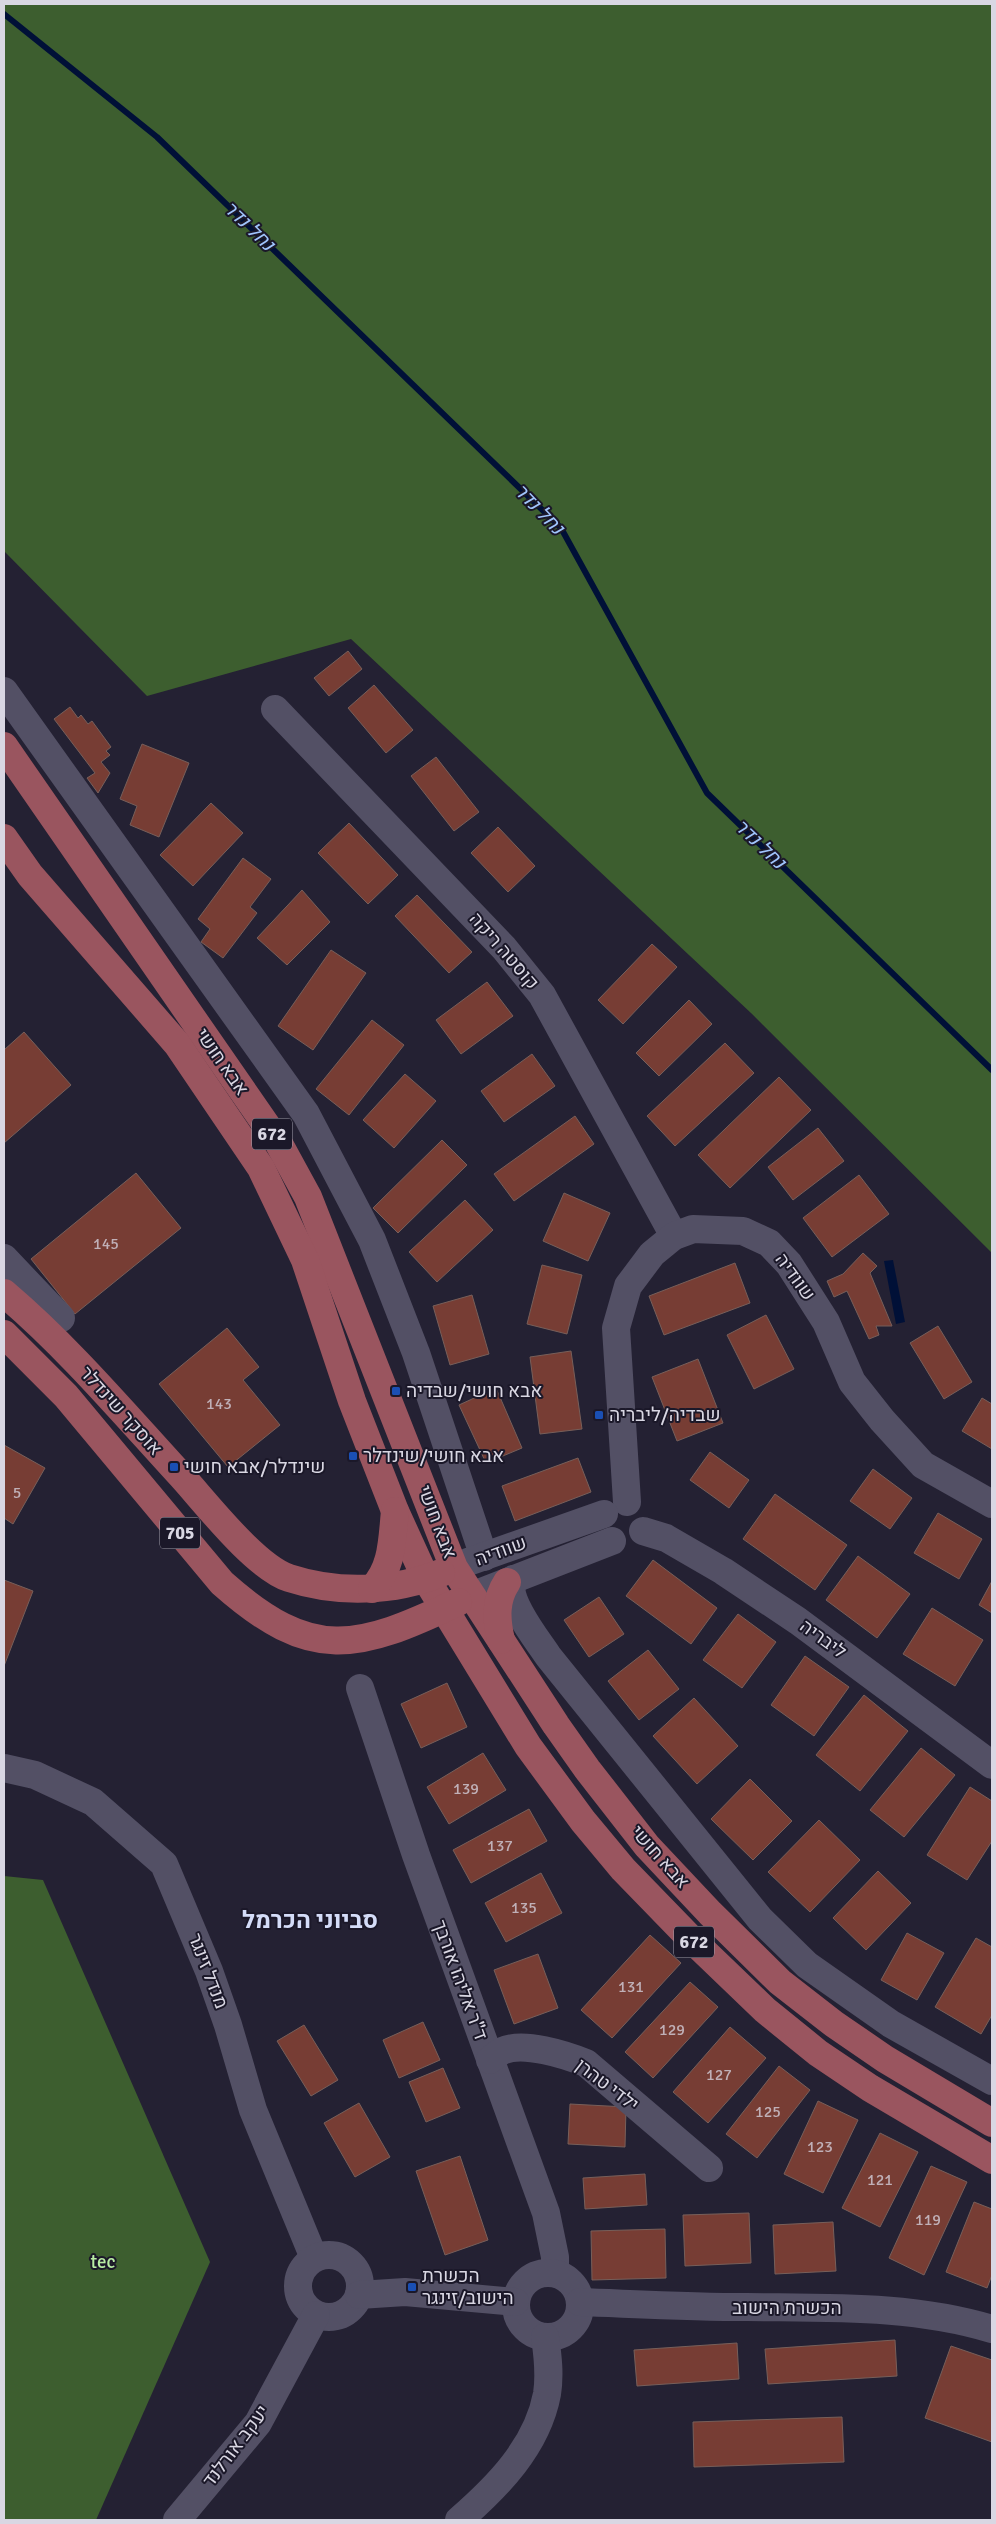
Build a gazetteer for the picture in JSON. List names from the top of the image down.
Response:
{
  "streets": {
    "main road": [
      "אבא חושי",
      "672",
      "אוסקר שינדלר",
      "705"
    ],
    "street": [
      "קוסטה ריקה",
      "שוודיה",
      "ליבריה",
      "מנדל זינגר",
      "ד\"ר אליהו אורבך",
      "ילדי טהרן",
      "הכשרת הישוב",
      "יעקב אורלנד"
    ]
  },
  "crossings": [
    ["קוסטה ריקה", "שוודיה"],
    ["אבא חושי", "שוודיה"],
    ["אבא חושי", "אוסקר שינדלר"],
    ["שוודיה", "אוסקר שינדלר"],
    ["שוודיה", "ליבריה"],
    ["מנדל זינגר", "יעקב אורלנד"],
    ["ד\"ר אליהו אורבך", "ילדי טהרן"],
    ["ד\"ר אליהו אורבך", "הכשרת הישוב"]
  ],
  "districts": ["סביוני הכרמל"],
  "water": ["נחל נדר"],
  "parks": ["tec"],
  "places": {
    "transit": [
      "אבא חושי/שבדיה",
      "שבדיה/ליבריה",
      "אבא חושי/שינדלר",
      "שינדלר/אבא חושי",
      "הכשרת הישוב/זינגר"
    ]
  },
  "house_numbers": [
    "145",
    "143",
    "5",
    "139",
    "137",
    "135",
    "131",
    "129",
    "127",
    "125",
    "123",
    "121",
    "119"
  ]
}
